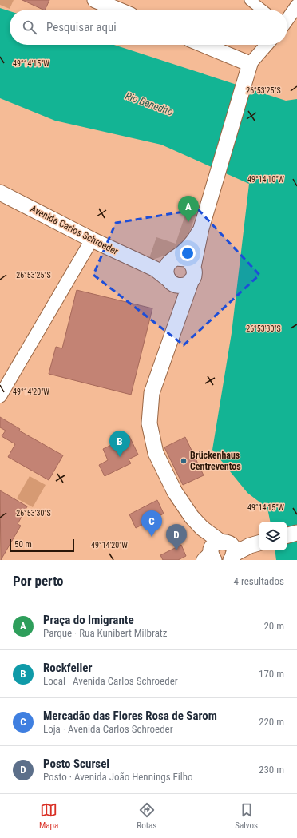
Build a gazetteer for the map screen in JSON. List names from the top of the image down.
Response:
{
  "streets": {
    "main road": ["Avenida Carlos Schroeder"]
  },
  "water": ["Rio Benedito"],
  "places": ["Brückenhaus Centreventos"],
  "scale_bar": "50 m",
  "page": {
    "search": "Pesquisar aqui",
    "pins": [
      "A",
      "B",
      "C",
      "D"
    ],
    "scale": "50 m",
    "heading": ["Por perto", "4 resultados"],
    "list": [
      {
        "mark": "A",
        "name": "Praça do Imigrante",
        "note": "Parque · Rua Kunibert Milbratz",
        "value": "20 m"
      },
      {
        "mark": "B",
        "name": "Rockfeller",
        "note": "Local · Avenida Carlos Schroeder",
        "value": "170 m"
      },
      {
        "mark": "C",
        "name": "Mercadão das Flores Rosa de Sarom",
        "note": "Loja · Avenida Carlos Schroeder",
        "value": "220 m"
      },
      {
        "mark": "D",
        "name": "Posto Scursel",
        "note": "Posto · Avenida João Hennings Filho",
        "value": "230 m"
      }
    ],
    "nav": ["Mapa", "Rotas", "Salvos"]
  },
  "coordinates": [
    "49°14'15\"W",
    "26°53'25\"S",
    "49°14'10\"W",
    "26°53'30\"S",
    "49°14'20\"W"
  ]
}
